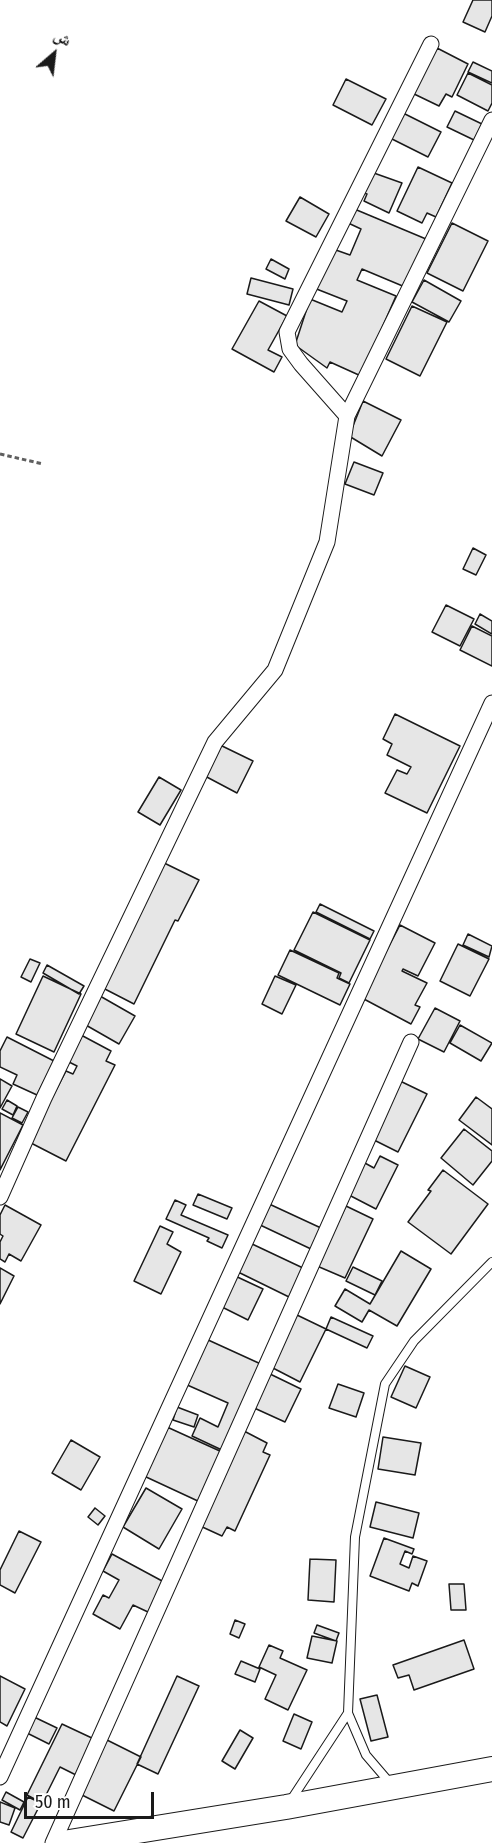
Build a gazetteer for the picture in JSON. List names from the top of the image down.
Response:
{
  "scale_bar": "50 m",
  "north": "top right"
}
